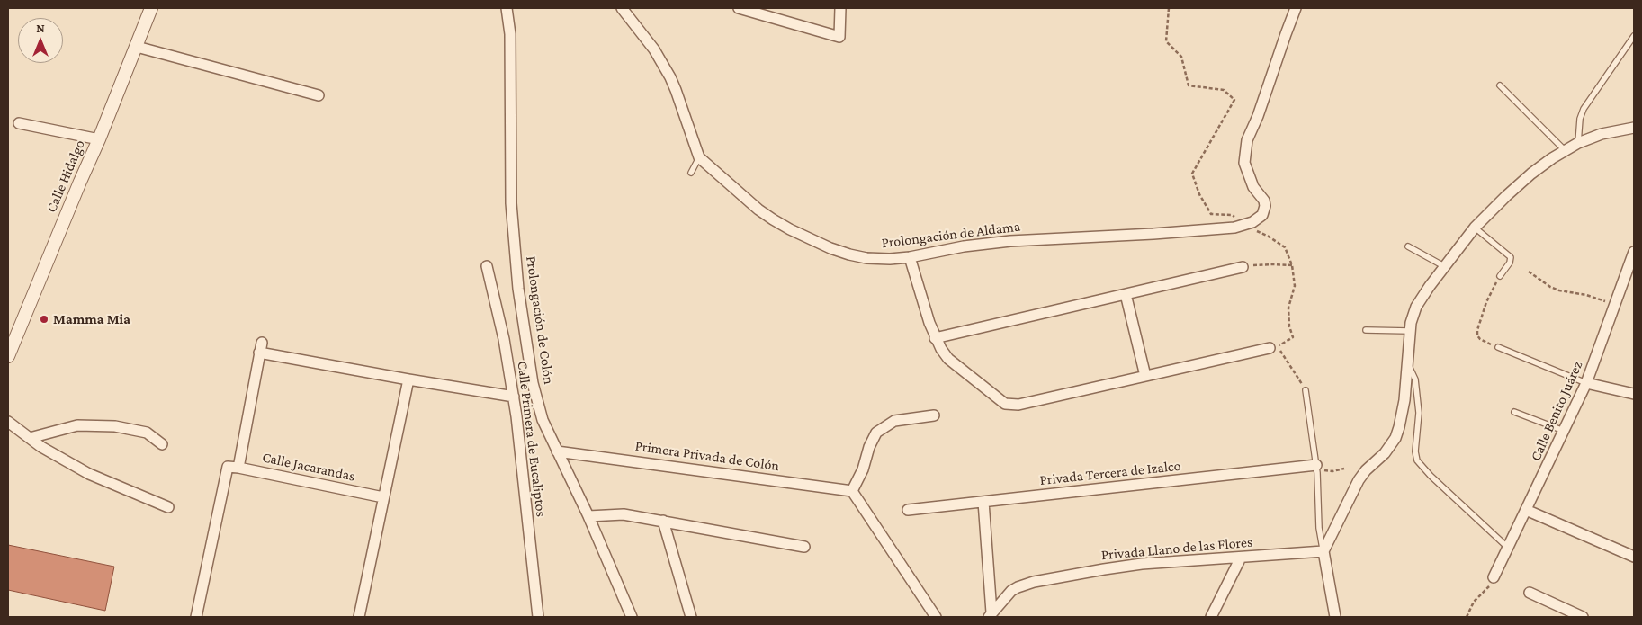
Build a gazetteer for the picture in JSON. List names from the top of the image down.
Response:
{
  "streets": {
    "street": [
      "Calle Hidalgo",
      "Prolongación de Aldama",
      "Prolongación de Colón",
      "Calle Benito Juárez",
      "Calle Primera de Eucaliptos",
      "Primera Privada de Colón",
      "Calle Jacarandas",
      "Privada Tercera de Izalco",
      "Privada Llano de las Flores"
    ]
  },
  "crossings": [
    ["Prolongación de Colón", "Primera Privada de Colón"]
  ],
  "places": ["Mamma Mia"],
  "north": "top"
}
